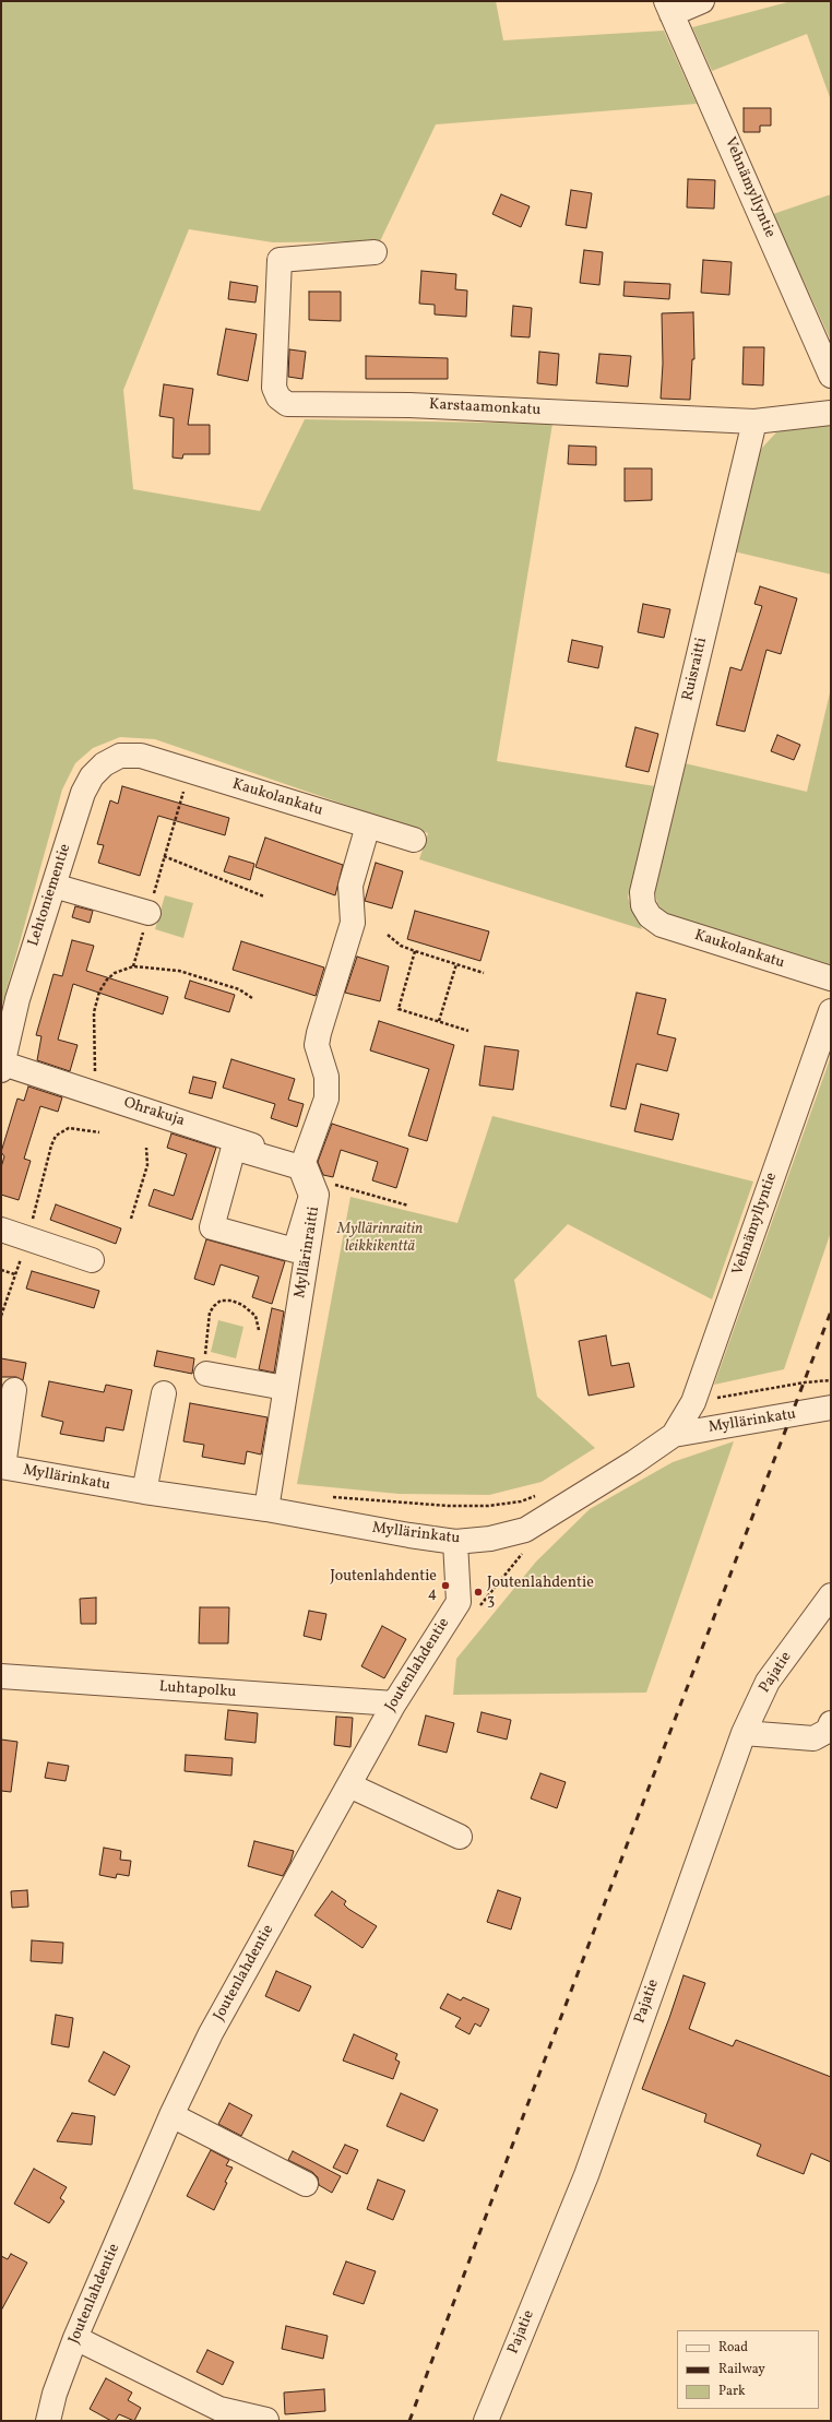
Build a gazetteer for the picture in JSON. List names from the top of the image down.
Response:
{
  "streets": {
    "street": [
      "Vehnämyllyntie",
      "Karstaamonkatu",
      "Ruisraitti",
      "Kaukolankatu",
      "Lehtoniementie",
      "Ohrakuja",
      "Myllärinraitti",
      "Myllärinkatu",
      "Joutenlahdentie",
      "Pajatie",
      "Luhtapolku"
    ]
  },
  "crossings": [
    ["Vehnämyllyntie", "Myllärinkatu"],
    ["Karstaamonkatu", "Ruisraitti"],
    ["Ruisraitti", "Kaukolankatu"],
    ["Kaukolankatu", "Lehtoniementie"],
    ["Lehtoniementie", "Ohrakuja"],
    ["Ohrakuja", "Myllärinraitti"],
    ["Myllärinraitti", "Myllärinkatu"],
    ["Myllärinkatu", "Joutenlahdentie"],
    ["Joutenlahdentie", "Luhtapolku"]
  ],
  "parks": ["Myllärinraitin leikkikenttä"],
  "places": ["Joutenlahdentie 4", "Joutenlahdentie 3"],
  "legend": ["Road", "Railway", "Park"]
}
